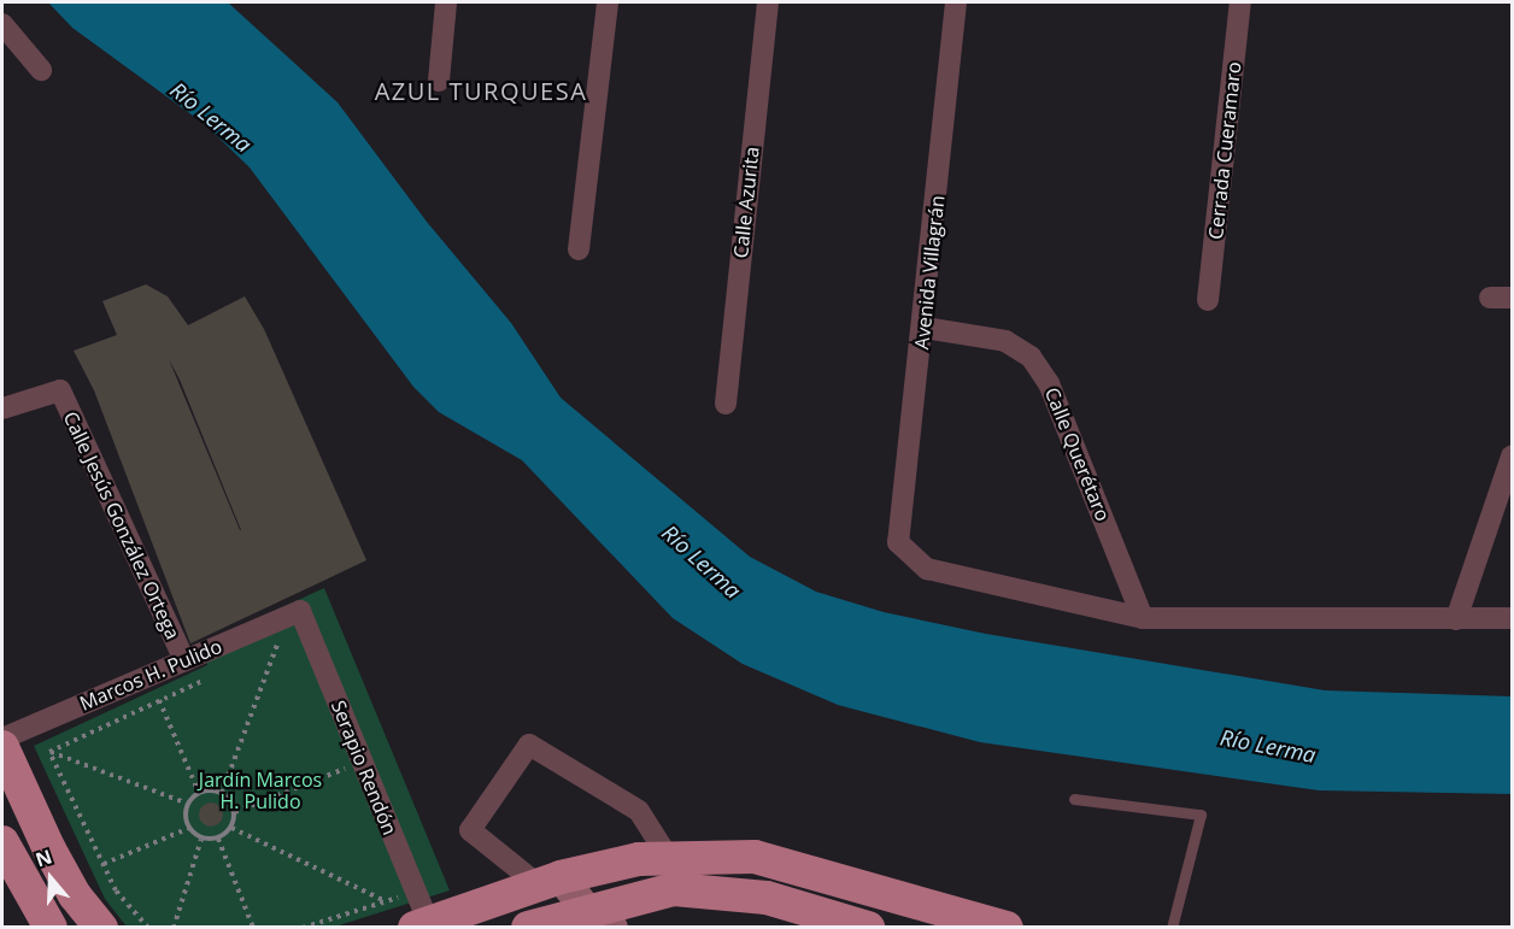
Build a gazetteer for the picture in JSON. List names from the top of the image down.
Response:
{
  "streets": {
    "street": [
      "Cerrada Cueramaro",
      "Calle Azurita",
      "Avenida Villagrán",
      "Calle Querétaro",
      "Calle Jesús González Ortega",
      "Marcos H. Pulido",
      "Serapio Rendón"
    ]
  },
  "crossings": [
    ["Avenida Villagrán", "Calle Querétaro"],
    ["Calle Jesús González Ortega", "Marcos H. Pulido"],
    ["Marcos H. Pulido", "Serapio Rendón"]
  ],
  "districts": ["AZUL TURQUESA"],
  "water": ["Río Lerma"],
  "parks": ["Jardín Marcos H. Pulido"],
  "north": "top"
}
